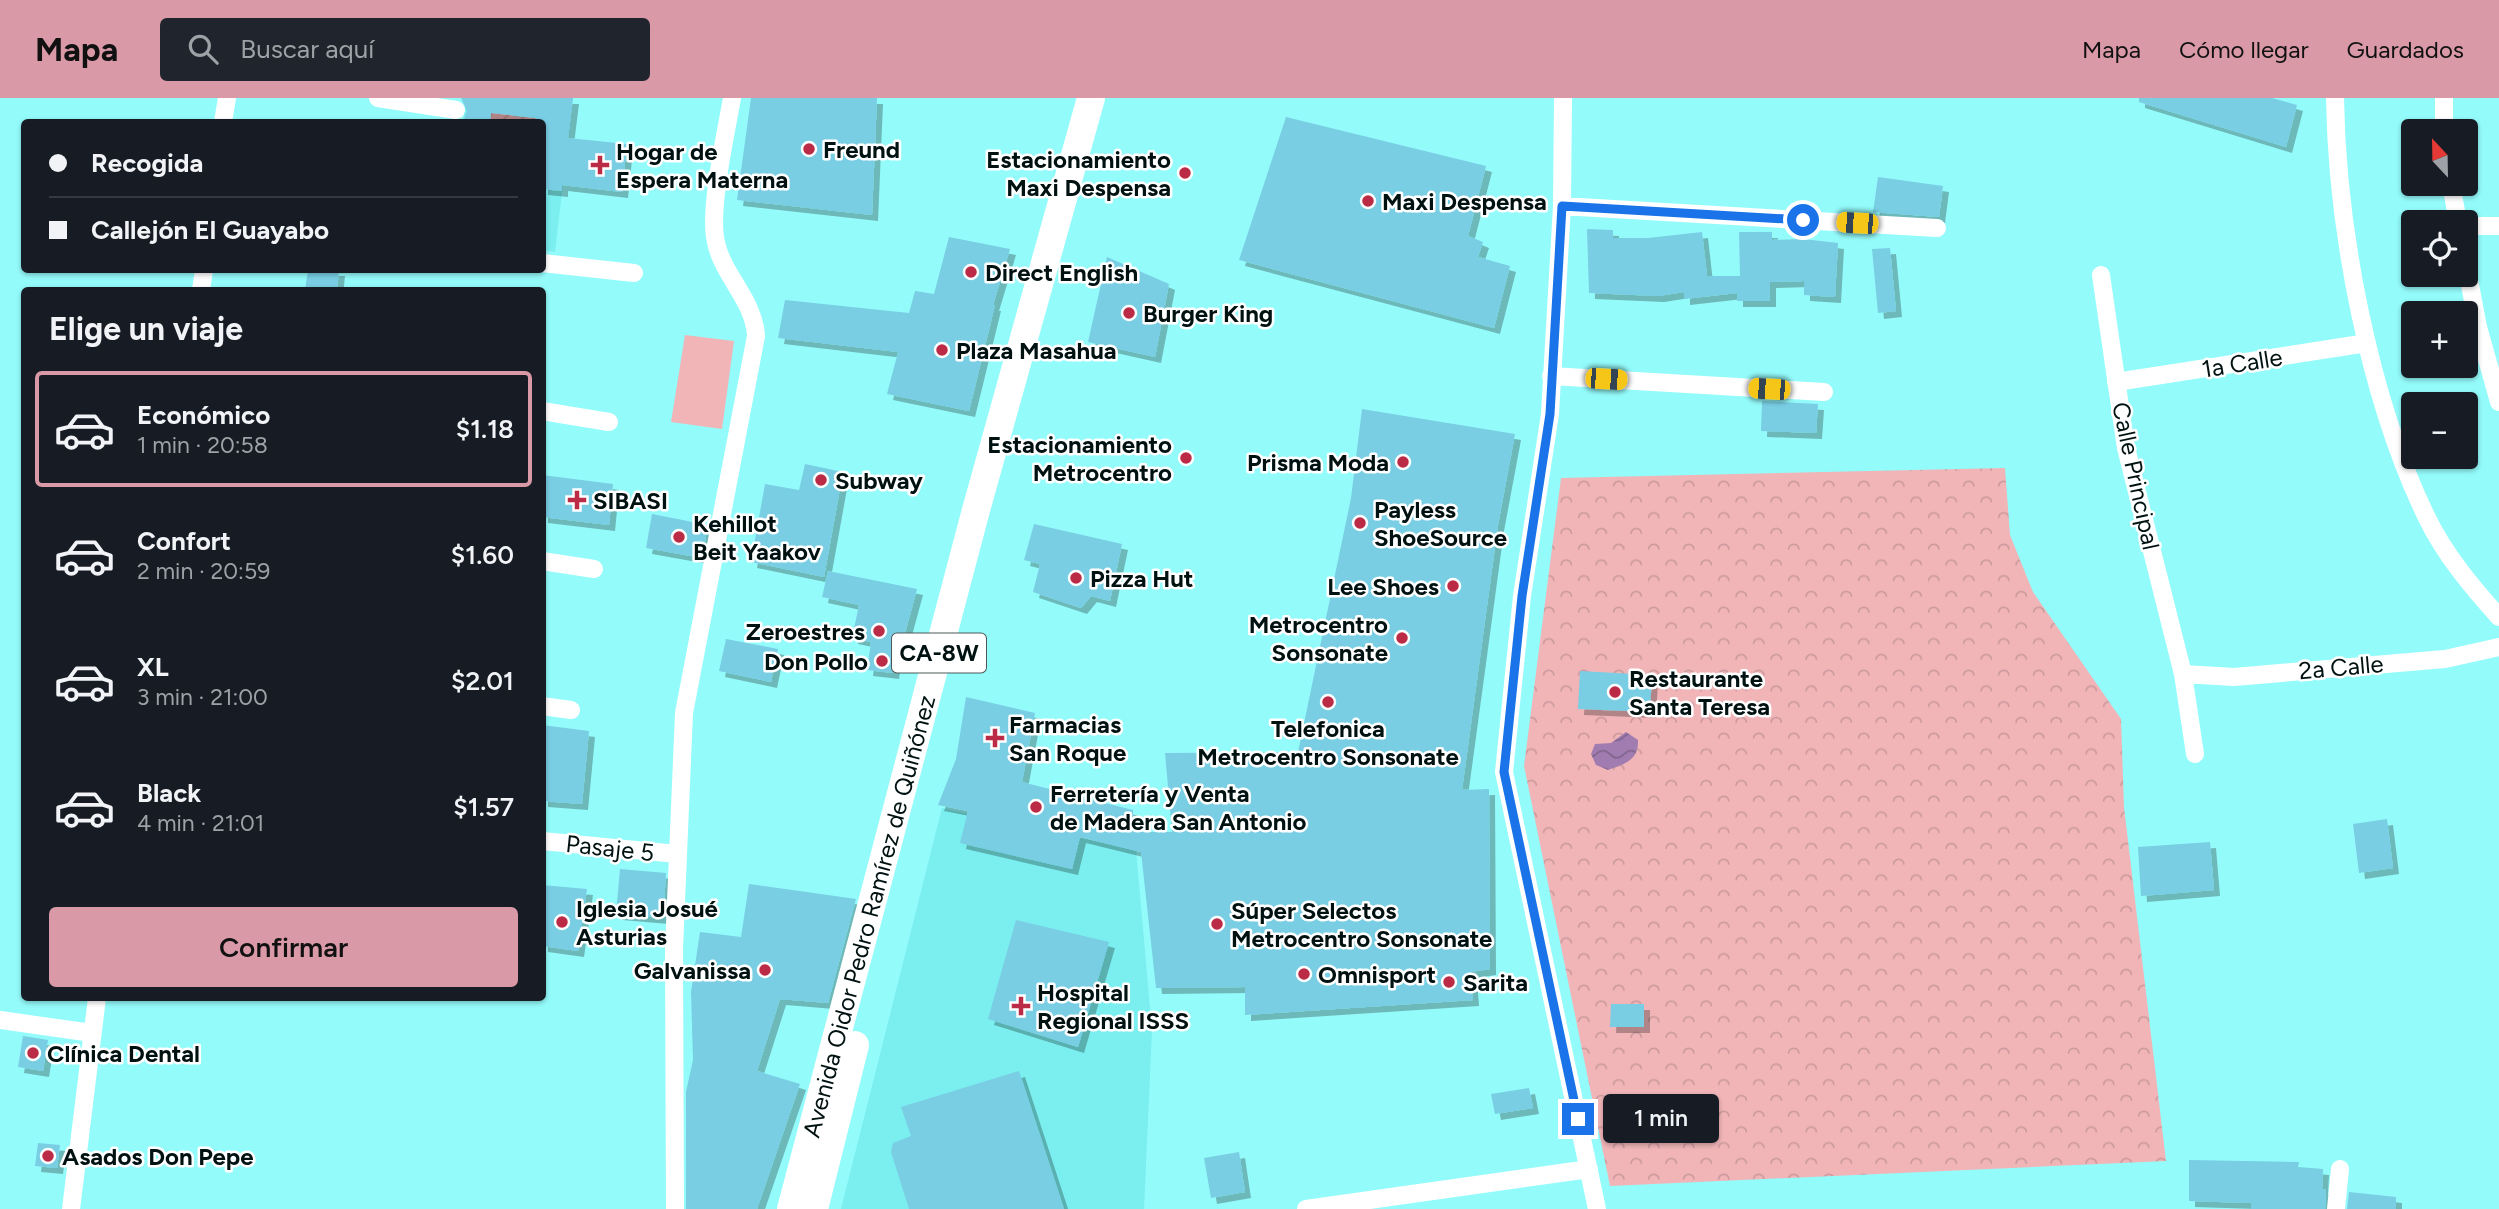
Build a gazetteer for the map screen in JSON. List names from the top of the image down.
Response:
{
  "streets": {
    "main road": ["CA-8W", "Avenida Oidor Pedro Ramírez de Quiñónez"],
    "street": [
      "1a Calle",
      "Calle Principal",
      "2a Calle",
      "Pasaje 5"
    ]
  },
  "crossings": [
    ["1a Calle", "Calle Principal"],
    ["Calle Principal", "2a Calle"]
  ],
  "places": {
    "other": [
      "Freund",
      "Estacionamiento Maxi Despensa",
      "Maxi Despensa",
      "Direct English",
      "Burger King",
      "Plaza Masahua",
      "Estacionamiento Metrocentro",
      "Prisma Moda",
      "Subway",
      "Payless ShoeSource",
      "Kehillot Beit Yaakov",
      "Pizza Hut",
      "Lee Shoes",
      "Zeroestres",
      "Metrocentro Sonsonate",
      "Don Pollo",
      "Restaurante Santa Teresa",
      "Telefonica Metrocentro Sonsonate",
      "Ferretería y Venta de Madera San Antonio",
      "Iglesia Josué Asturias",
      "Súper Selectos Metrocentro Sonsonate",
      "Galvanissa",
      "Omnisport",
      "Sarita",
      "Clínica Dental",
      "Asados Don Pepe"
    ],
    "health": [
      "Hogar de Espera Materna",
      "SIBASI",
      "Farmacias San Roque",
      "Hospital Regional ISSS"
    ]
  },
  "north": "top",
  "page": {
    "header": "Mapa",
    "search": "Buscar aquí",
    "nav": ["Mapa", "Cómo llegar", "Guardados"],
    "map_buttons": ["+", "−"],
    "banner": ["Recogida", "Callejón El Guayabo"],
    "heading": "Elige un viaje",
    "list": [
      {
        "name": "Económico",
        "note": "1 min · 20:58",
        "value": "$1.18"
      },
      {
        "name": "Confort",
        "note": "2 min · 20:59",
        "value": "$1.60"
      },
      {
        "name": "XL",
        "note": "3 min · 21:00",
        "value": "$2.01"
      },
      {
        "name": "Black",
        "note": "4 min · 21:01",
        "value": "$1.57"
      }
    ],
    "buttons": "Confirmar",
    "bubble": "1 min"
  }
}
